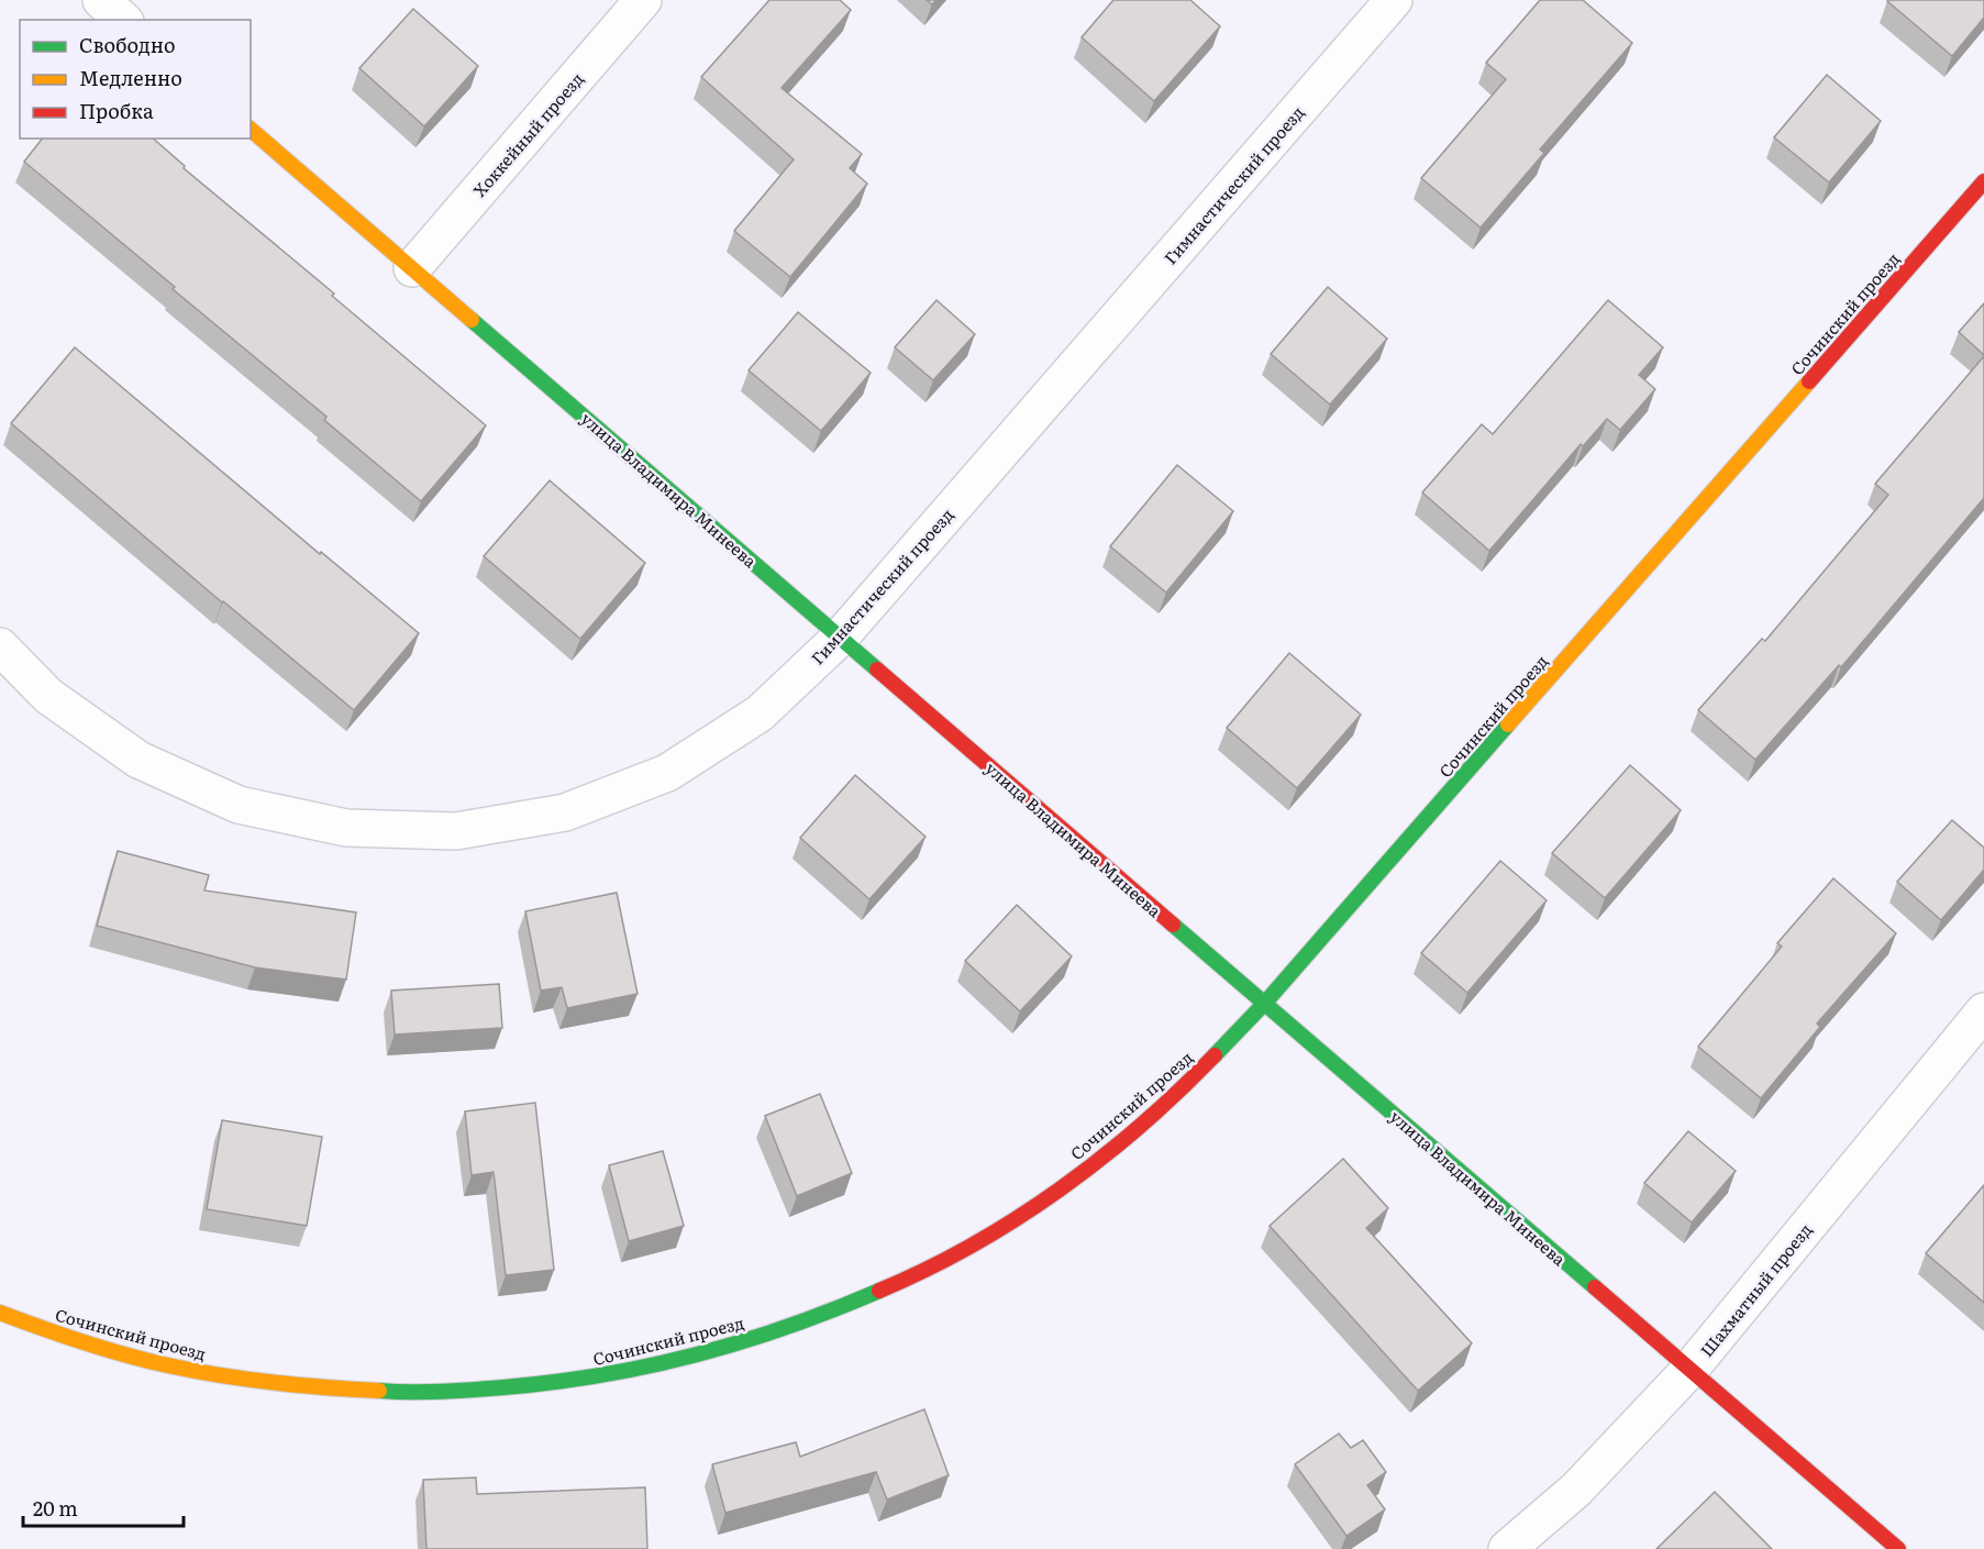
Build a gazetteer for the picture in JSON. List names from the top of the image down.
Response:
{
  "streets": {
    "street": [
      "Хоккейный проезд",
      "Гимнастический проезд",
      "Сочинский проезд",
      "улица Владимира Минеева",
      "Шахматный проезд"
    ]
  },
  "crossings": [
    ["Хоккейный проезд", "улица Владимира Минеева"],
    ["Гимнастический проезд", "улица Владимира Минеева"],
    ["Сочинский проезд", "улица Владимира Минеева"],
    ["улица Владимира Минеева", "Шахматный проезд"]
  ],
  "legend": ["Свободно", "Медленно", "Пробка"],
  "scale_bar": "20 m"
}
